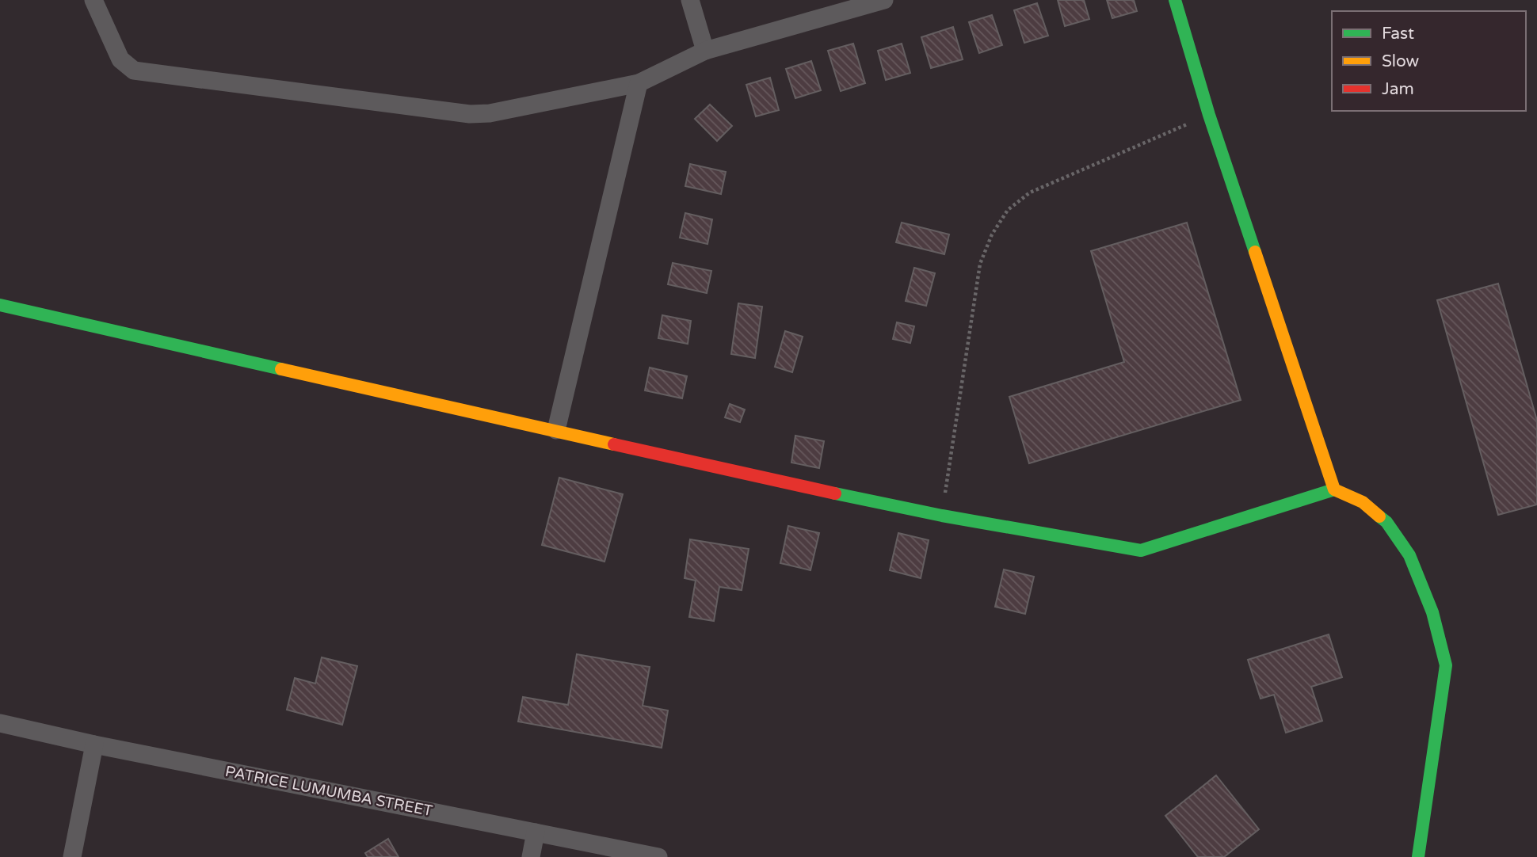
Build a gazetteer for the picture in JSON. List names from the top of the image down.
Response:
{
  "streets": {
    "street": ["PATRICE LUMUMBA STREET"]
  },
  "legend": ["Fast", "Slow", "Jam"]
}
